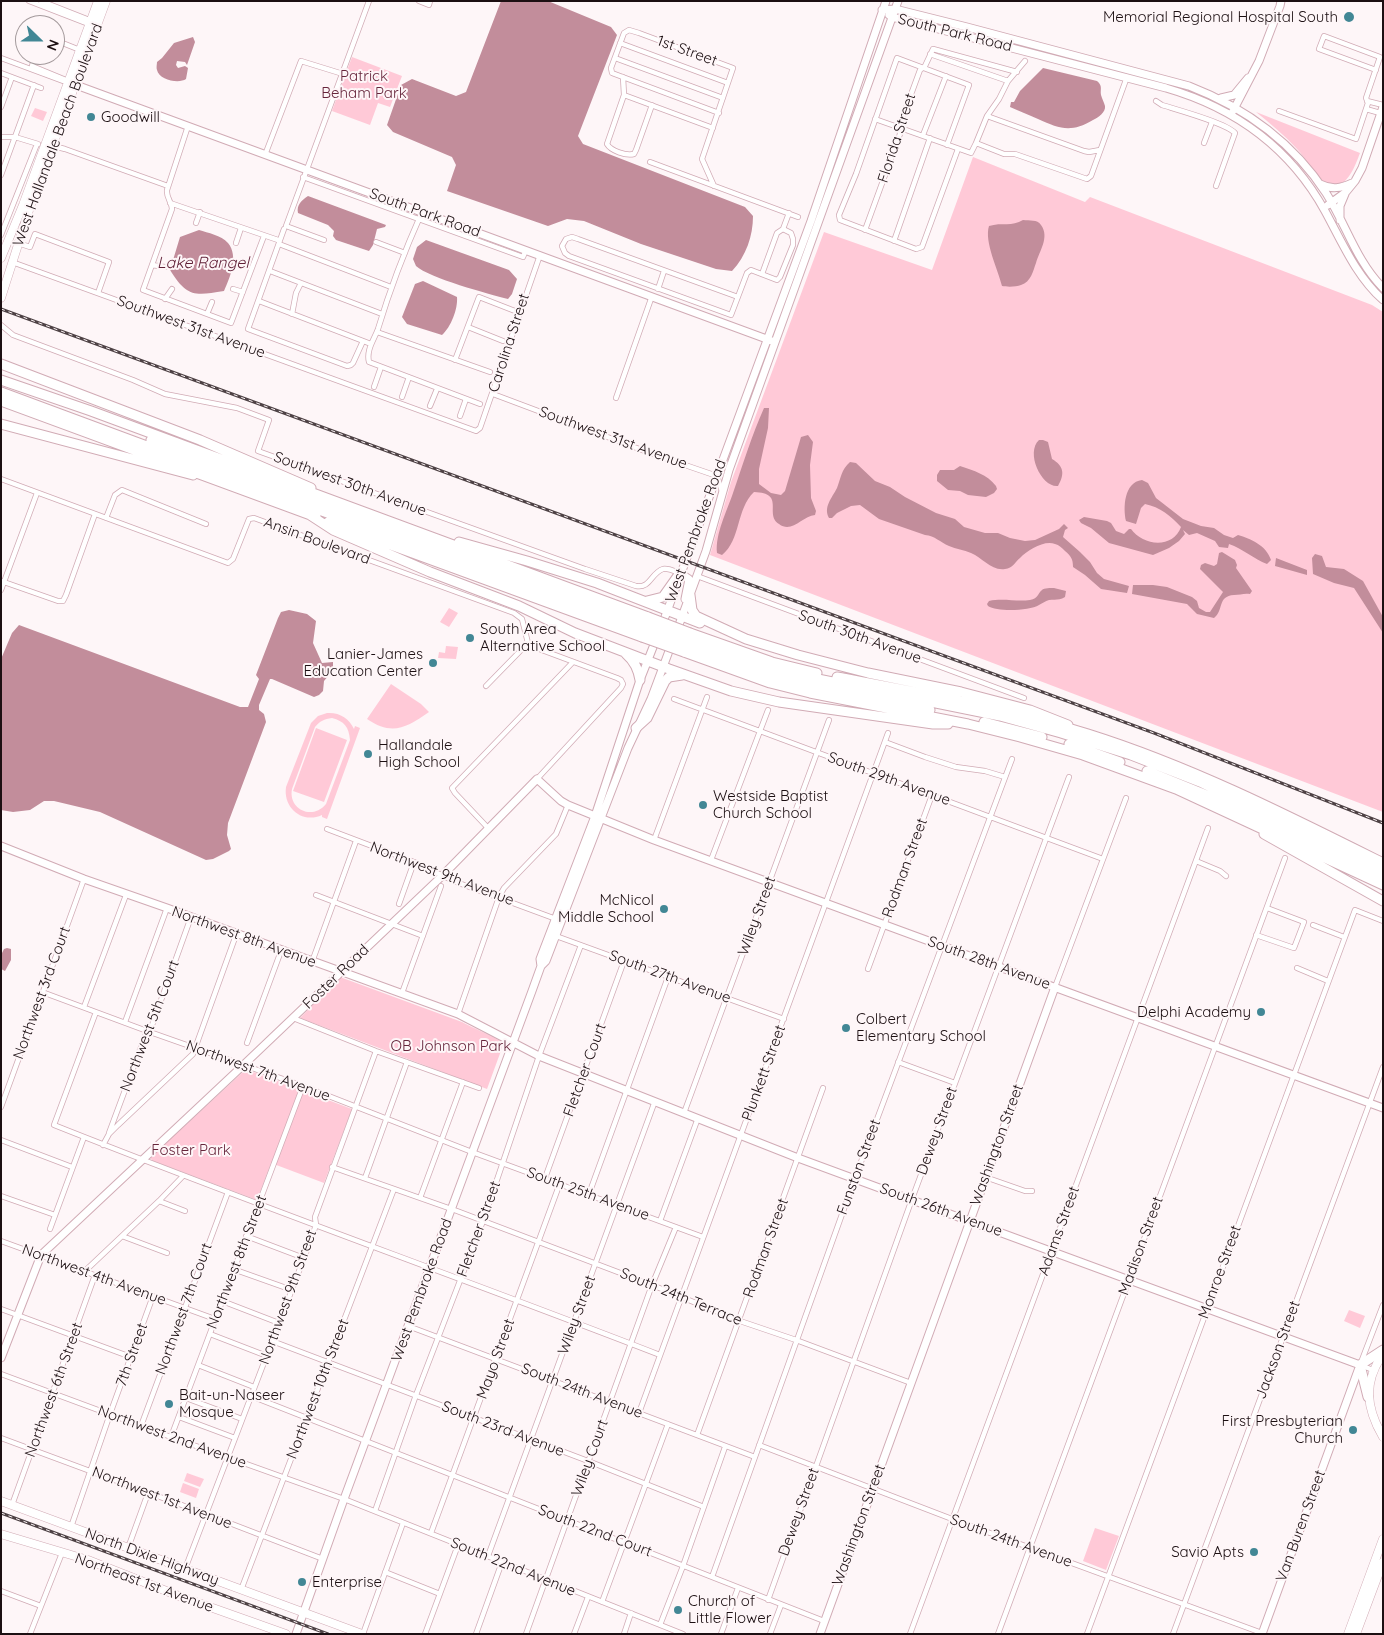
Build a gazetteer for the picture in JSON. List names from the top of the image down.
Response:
{
  "streets": {
    "main road": ["West Hallandale Beach Boulevard", "North Dixie Highway", "Northeast 1st Avenue"],
    "street": [
      "South Park Road",
      "1st Street",
      "Florida Street",
      "Southwest 31st Avenue",
      "Carolina Street",
      "Southwest 30th Avenue",
      "West Pembroke Road",
      "Ansin Boulevard",
      "South 30th Avenue",
      "South 29th Avenue",
      "Rodman Street",
      "Northwest 9th Avenue",
      "Wiley Street",
      "Northwest 8th Avenue",
      "South 28th Avenue",
      "Foster Road",
      "South 27th Avenue",
      "Northwest 3rd Court",
      "Northwest 5th Court",
      "Fletcher Court",
      "Northwest 7th Avenue",
      "Plunkett Street",
      "Dewey Street",
      "Washington Street",
      "Funston Street",
      "South 25th Avenue",
      "South 26th Avenue",
      "Fletcher Street",
      "Adams Street",
      "Madison Street",
      "Northwest 8th Street",
      "Monroe Street",
      "Northwest 4th Avenue",
      "Northwest 9th Street",
      "South 24th Terrace",
      "Northwest 7th Court",
      "Jackson Street",
      "7th Street",
      "Mayo Street",
      "Northwest 10th Street",
      "Northwest 6th Street",
      "South 24th Avenue",
      "South 23rd Avenue",
      "Northwest 2nd Avenue",
      "Wiley Court",
      "Northwest 1st Avenue",
      "Van Buren Street",
      "South 22nd Court",
      "South 22nd Avenue"
    ]
  },
  "crossings": [
    ["South Park Road", "West Hallandale Beach Boulevard"],
    ["South Park Road", "Carolina Street"],
    ["South Park Road", "West Pembroke Road"],
    ["West Hallandale Beach Boulevard", "Southwest 31st Avenue"],
    ["Southwest 31st Avenue", "Carolina Street"],
    ["Southwest 31st Avenue", "West Pembroke Road"],
    ["Southwest 30th Avenue", "West Pembroke Road"],
    ["West Pembroke Road", "South 30th Avenue"],
    ["West Pembroke Road", "Northwest 9th Avenue"],
    ["West Pembroke Road", "Northwest 8th Avenue"],
    ["West Pembroke Road", "South 28th Avenue"],
    ["West Pembroke Road", "South 27th Avenue"],
    ["West Pembroke Road", "Northwest 7th Avenue"],
    ["West Pembroke Road", "South 25th Avenue"],
    ["West Pembroke Road", "South 26th Avenue"],
    ["West Pembroke Road", "South 24th Terrace"],
    ["West Pembroke Road", "South 24th Avenue"],
    ["West Pembroke Road", "South 23rd Avenue"],
    ["West Pembroke Road", "Northwest 2nd Avenue"],
    ["West Pembroke Road", "Northwest 1st Avenue"],
    ["West Pembroke Road", "South 22nd Court"],
    ["West Pembroke Road", "North Dixie Highway"],
    ["West Pembroke Road", "South 22nd Avenue"],
    ["South 29th Avenue", "Rodman Street"],
    ["South 29th Avenue", "Wiley Street"],
    ["South 29th Avenue", "Plunkett Street"],
    ["South 29th Avenue", "Dewey Street"],
    ["South 29th Avenue", "Washington Street"],
    ["South 29th Avenue", "Funston Street"],
    ["Rodman Street", "South 28th Avenue"],
    ["Rodman Street", "South 26th Avenue"],
    ["Rodman Street", "South 24th Terrace"],
    ["Rodman Street", "South 24th Avenue"],
    ["Northwest 9th Avenue", "Foster Road"],
    ["Wiley Street", "South 28th Avenue"],
    ["Wiley Street", "South 27th Avenue"],
    ["Wiley Street", "South 25th Avenue"],
    ["Wiley Street", "South 26th Avenue"],
    ["Wiley Street", "South 24th Terrace"],
    ["Wiley Street", "South 24th Avenue"],
    ["Wiley Street", "South 23rd Avenue"],
    ["Wiley Street", "South 22nd Court"],
    ["Wiley Street", "South 22nd Avenue"],
    ["Northwest 8th Avenue", "Foster Road"],
    ["Northwest 8th Avenue", "Northwest 3rd Court"],
    ["Northwest 8th Avenue", "Northwest 5th Court"],
    ["Northwest 8th Avenue", "South 26th Avenue"],
    ["South 28th Avenue", "Foster Road"],
    ["South 28th Avenue", "Plunkett Street"],
    ["South 28th Avenue", "Dewey Street"],
    ["South 28th Avenue", "Washington Street"],
    ["South 28th Avenue", "Funston Street"],
    ["South 28th Avenue", "Adams Street"],
    ["South 28th Avenue", "Madison Street"],
    ["South 28th Avenue", "Monroe Street"],
    ["South 28th Avenue", "Jackson Street"],
    ["Foster Road", "Northwest 7th Avenue"],
    ["Foster Road", "Northwest 4th Avenue"],
    ["South 27th Avenue", "Fletcher Court"],
    ["South 27th Avenue", "Plunkett Street"],
    ["South 27th Avenue", "Fletcher Street"],
    ["Northwest 3rd Court", "Northwest 7th Avenue"],
    ["Northwest 5th Court", "Northwest 7th Avenue"],
    ["Fletcher Court", "South 25th Avenue"],
    ["Fletcher Court", "South 26th Avenue"],
    ["Northwest 7th Avenue", "South 25th Avenue"],
    ["Northwest 7th Avenue", "Northwest 8th Street"],
    ["Northwest 7th Avenue", "Northwest 9th Street"],
    ["Plunkett Street", "South 25th Avenue"],
    ["Plunkett Street", "South 26th Avenue"],
    ["Plunkett Street", "South 24th Terrace"],
    ["Plunkett Street", "South 24th Avenue"],
    ["Dewey Street", "South 26th Avenue"],
    ["Dewey Street", "South 24th Terrace"],
    ["Dewey Street", "South 24th Avenue"],
    ["Dewey Street", "South 22nd Court"],
    ["Washington Street", "South 26th Avenue"],
    ["Washington Street", "South 24th Terrace"],
    ["Washington Street", "South 24th Avenue"],
    ["Washington Street", "South 22nd Court"],
    ["Funston Street", "South 26th Avenue"],
    ["Funston Street", "South 24th Terrace"],
    ["Funston Street", "South 24th Avenue"],
    ["Funston Street", "South 22nd Court"],
    ["South 25th Avenue", "Fletcher Street"],
    ["South 25th Avenue", "Mayo Street"],
    ["South 25th Avenue", "Wiley Court"],
    ["South 26th Avenue", "Fletcher Street"],
    ["South 26th Avenue", "Adams Street"],
    ["South 26th Avenue", "Madison Street"],
    ["South 26th Avenue", "Monroe Street"],
    ["South 26th Avenue", "Jackson Street"],
    ["South 26th Avenue", "Van Buren Street"],
    ["Fletcher Street", "South 24th Terrace"],
    ["Fletcher Street", "South 24th Avenue"],
    ["Fletcher Street", "South 23rd Avenue"],
    ["Fletcher Street", "South 22nd Court"],
    ["Fletcher Street", "South 22nd Avenue"],
    ["Adams Street", "South 24th Avenue"],
    ["Madison Street", "South 24th Avenue"],
    ["Northwest 8th Street", "Northwest 4th Avenue"],
    ["Northwest 8th Street", "Northwest 2nd Avenue"],
    ["Monroe Street", "South 24th Avenue"],
    ["Northwest 4th Avenue", "Northwest 7th Court"],
    ["Northwest 4th Avenue", "7th Street"],
    ["Northwest 4th Avenue", "Northwest 6th Street"],
    ["Northwest 9th Street", "South 24th Terrace"],
    ["Northwest 9th Street", "Northwest 2nd Avenue"],
    ["Northwest 9th Street", "Northwest 1st Avenue"],
    ["Northwest 9th Street", "South 22nd Court"],
    ["Northwest 9th Street", "North Dixie Highway"],
    ["South 24th Terrace", "Mayo Street"],
    ["South 24th Terrace", "Northwest 10th Street"],
    ["South 24th Terrace", "Wiley Court"],
    ["Northwest 7th Court", "Northwest 2nd Avenue"],
    ["Jackson Street", "South 24th Avenue"],
    ["7th Street", "Northwest 2nd Avenue"],
    ["7th Street", "Northwest 1st Avenue"],
    ["7th Street", "North Dixie Highway"],
    ["Mayo Street", "South 24th Avenue"],
    ["Mayo Street", "South 23rd Avenue"],
    ["Mayo Street", "South 22nd Court"],
    ["Mayo Street", "South 22nd Avenue"],
    ["Northwest 10th Street", "Northwest 2nd Avenue"],
    ["Northwest 10th Street", "Northwest 1st Avenue"],
    ["Northwest 10th Street", "South 22nd Court"],
    ["Northwest 10th Street", "North Dixie Highway"],
    ["Northwest 6th Street", "Northwest 2nd Avenue"],
    ["Northwest 6th Street", "Northwest 1st Avenue"],
    ["Northwest 6th Street", "North Dixie Highway"],
    ["South 24th Avenue", "Wiley Court"],
    ["South 24th Avenue", "Van Buren Street"],
    ["South 23rd Avenue", "Wiley Court"],
    ["Northwest 2nd Avenue", "South 22nd Avenue"],
    ["Wiley Court", "South 22nd Court"],
    ["Wiley Court", "South 22nd Avenue"]
  ],
  "water": ["Lake Rangel"],
  "parks": ["Patrick Beham Park", "OB Johnson Park", "Foster Park"],
  "places": [
    "Memorial Regional Hospital South",
    "Goodwill",
    "South Area Alternative School",
    "Lanier-James Education Center",
    "Hallandale High School",
    "Westside Baptist Church School",
    "McNicol Middle School",
    "Delphi Academy",
    "Colbert Elementary School",
    "Bait-un-Naseer Mosque",
    "First Presbyterian Church",
    "Savio Apts",
    "Enterprise",
    "Church of Little Flower"
  ],
  "north": "right"
}
